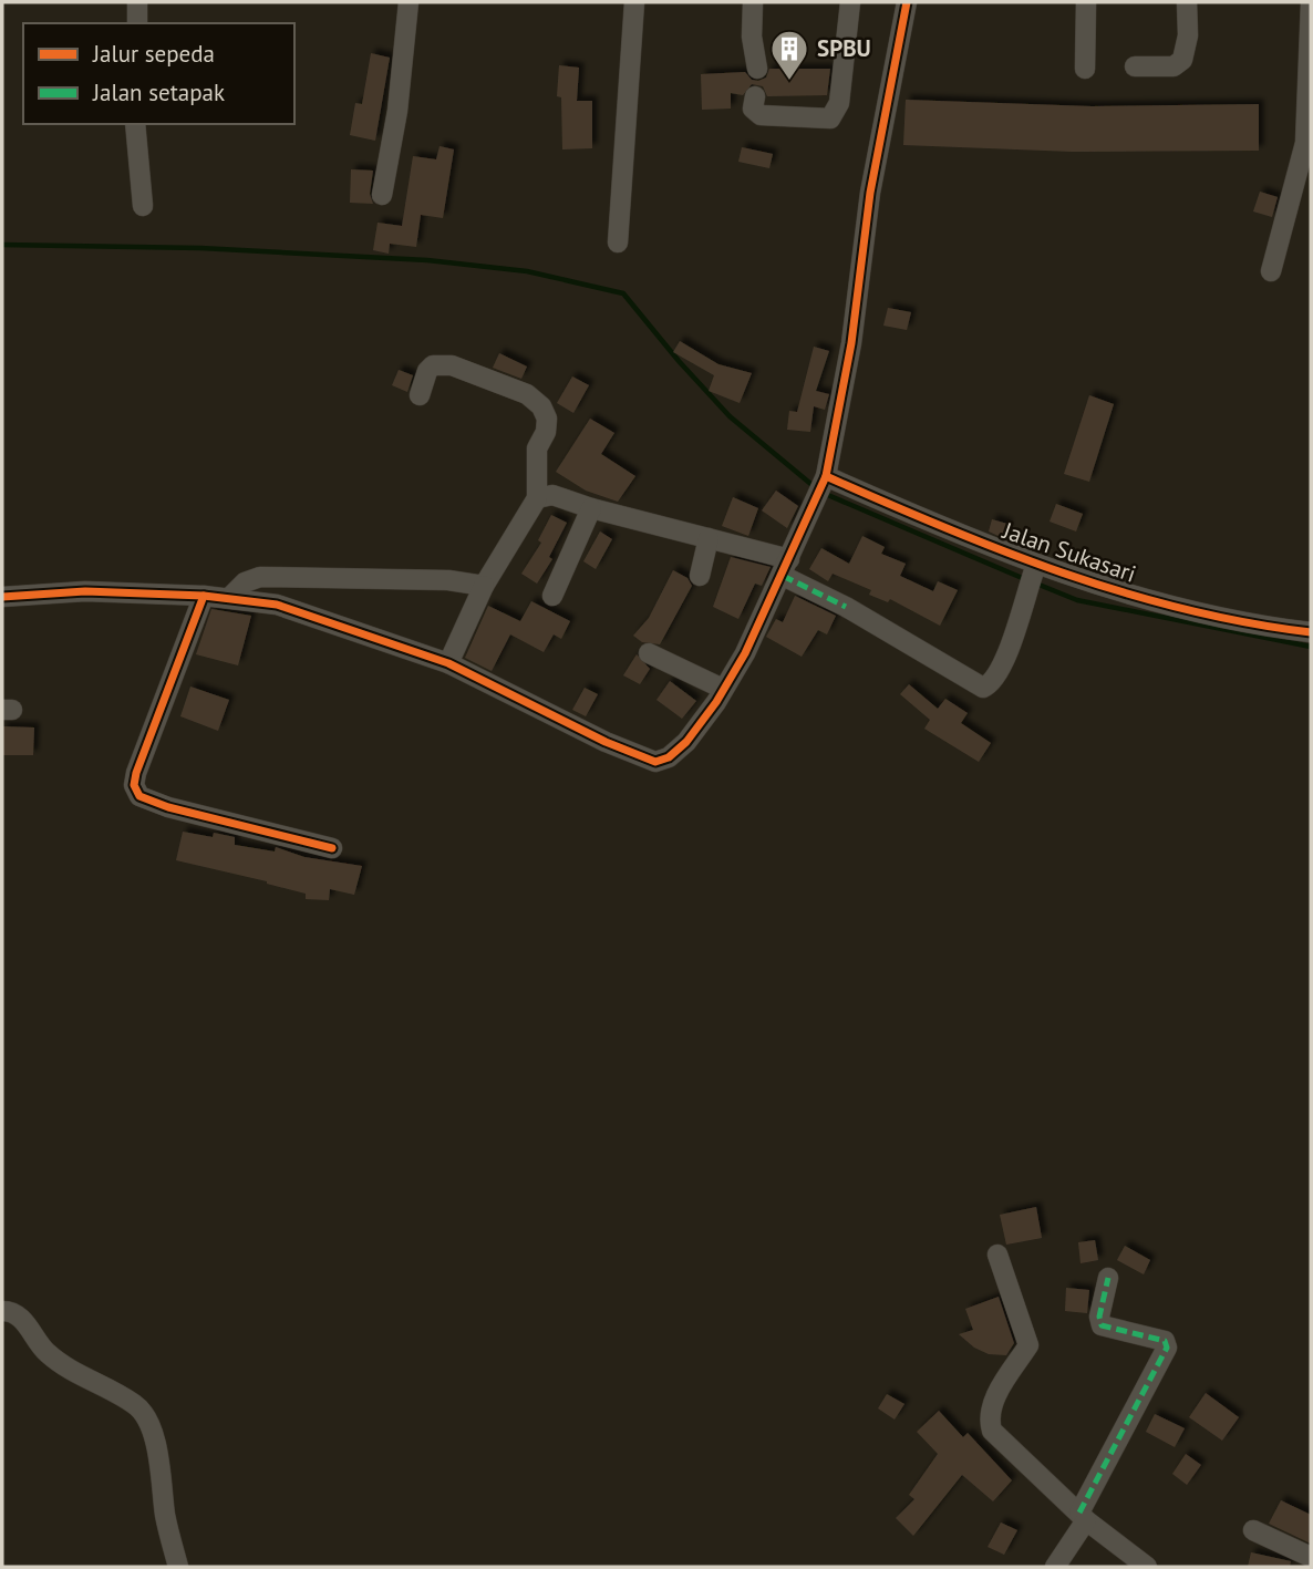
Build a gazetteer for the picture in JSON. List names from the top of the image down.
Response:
{
  "streets": {
    "street": ["Jalan Sukasari"]
  },
  "places": {
    "building": ["SPBU"]
  },
  "legend": ["Jalur sepeda", "Jalan setapak"]
}
